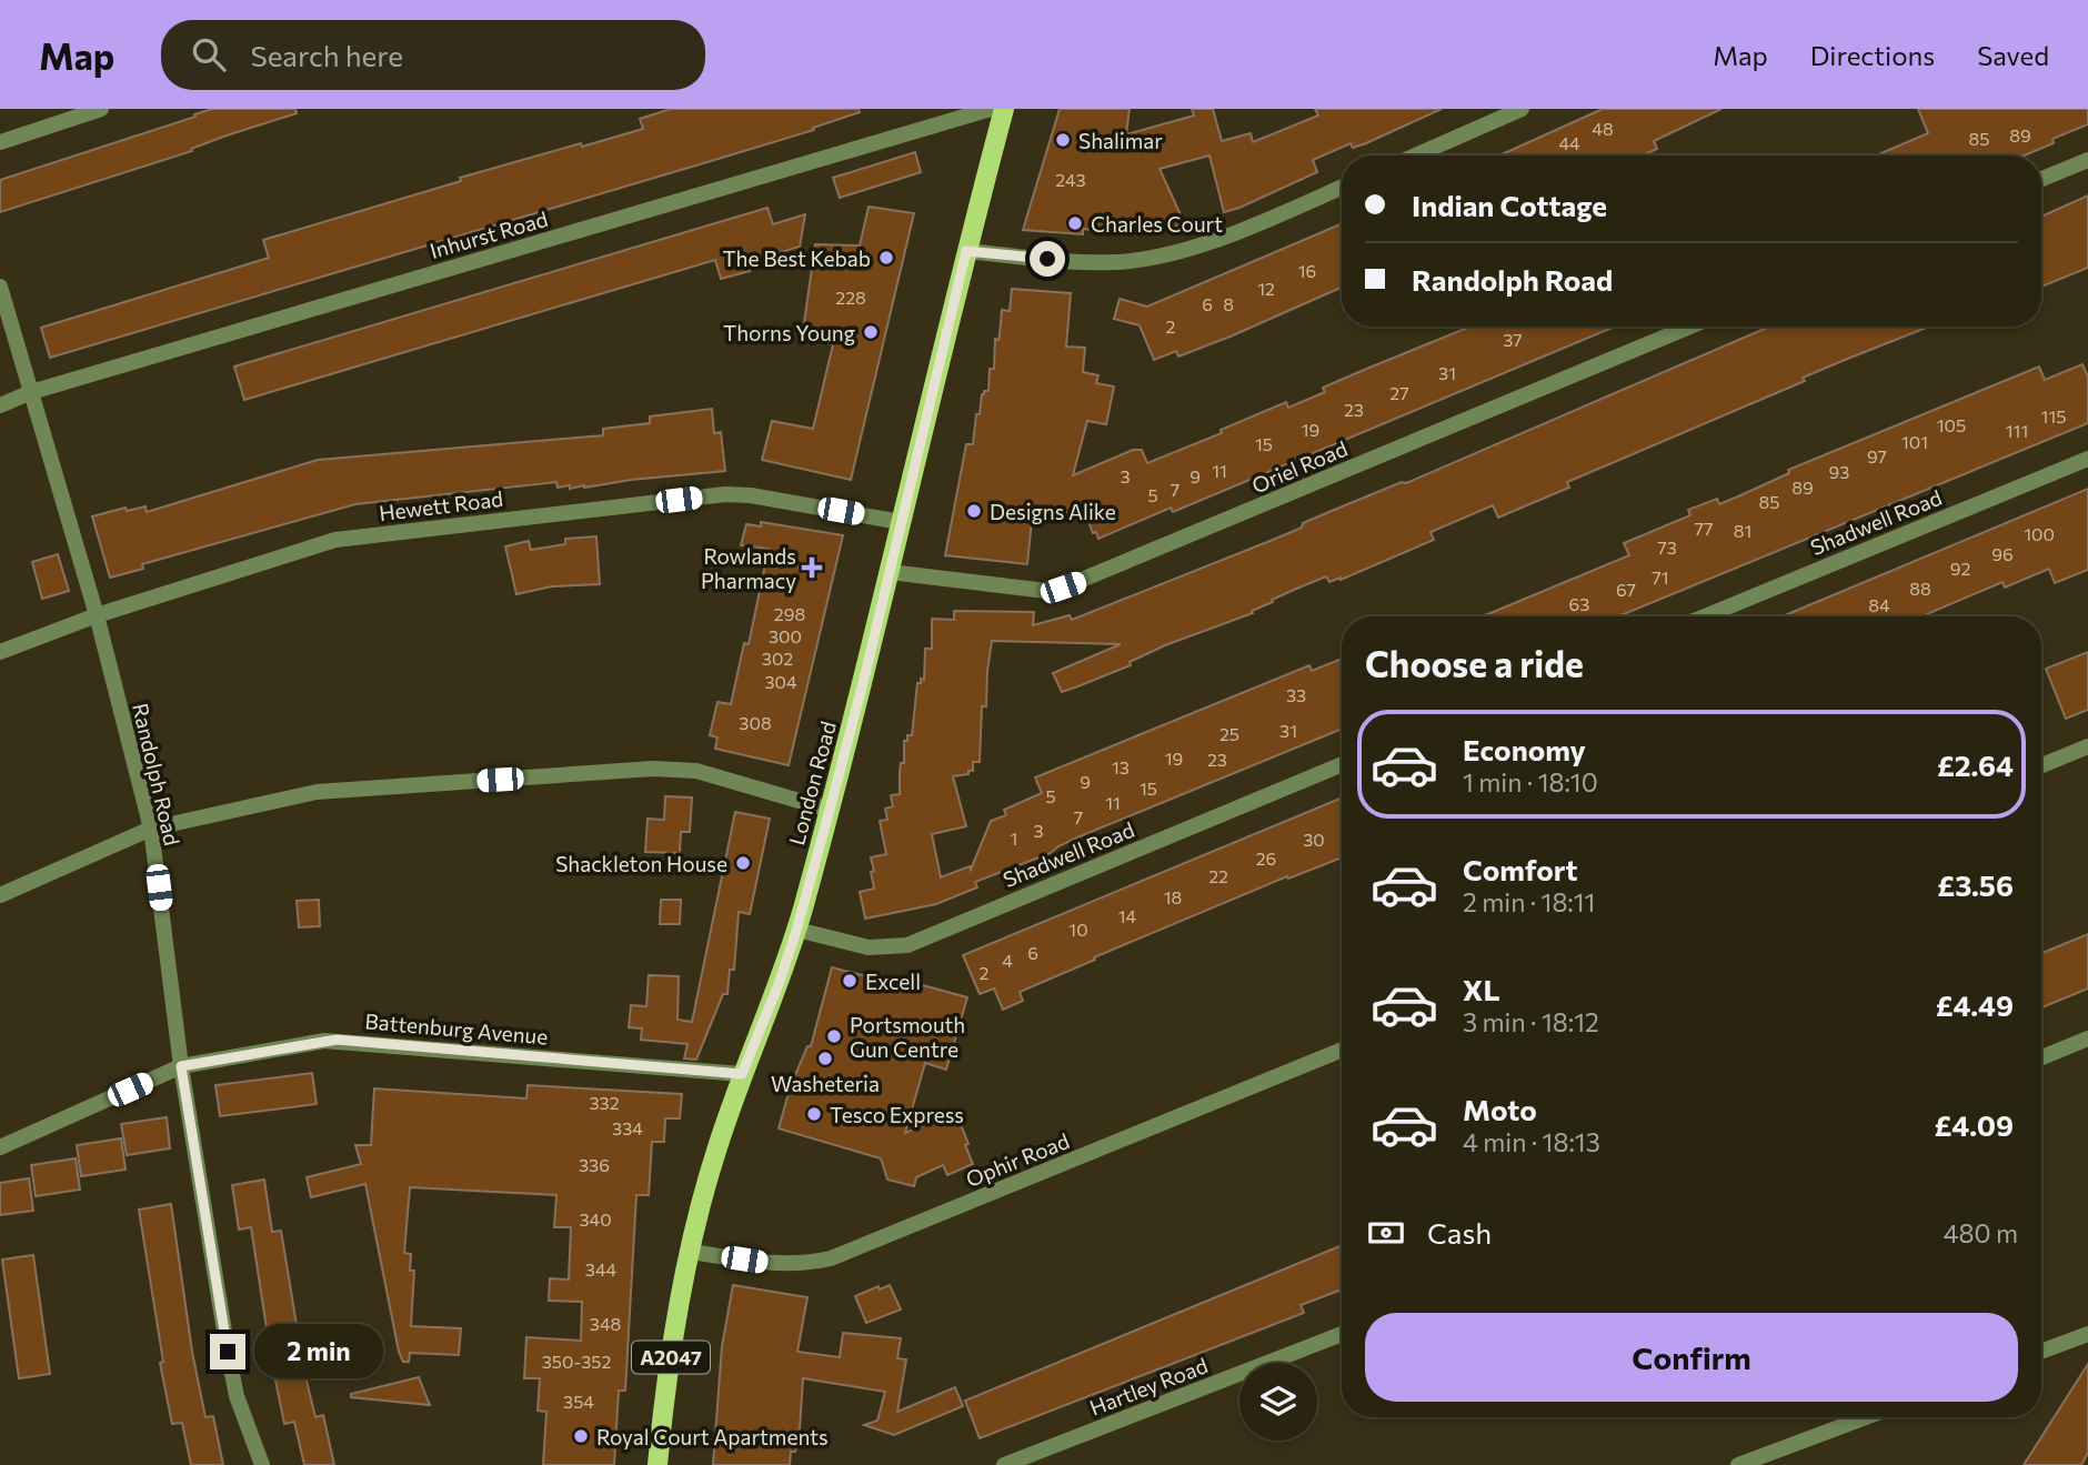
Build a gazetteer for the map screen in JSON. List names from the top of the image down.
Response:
{
  "streets": {
    "main road": ["London Road", "A2047"],
    "street": [
      "Inhurst Road",
      "Oriel Road",
      "Hewett Road",
      "Shadwell Road",
      "Randolph Road",
      "Battenburg Avenue",
      "Ophir Road",
      "Hartley Road"
    ]
  },
  "crossings": [
    ["Inhurst Road", "Randolph Road"],
    ["Oriel Road", "London Road"],
    ["Hewett Road", "Randolph Road"],
    ["Hewett Road", "London Road"],
    ["Shadwell Road", "London Road"],
    ["Randolph Road", "Battenburg Avenue"],
    ["London Road", "Battenburg Avenue"],
    ["London Road", "Ophir Road"]
  ],
  "places": {
    "other": [
      "Shalimar",
      "Charles Court",
      "The Best Kebab",
      "Thorns Young",
      "Designs Alike",
      "Shackleton House",
      "Excell",
      "Portsmouth Gun Centre",
      "Washeteria",
      "Tesco Express",
      "Royal Court Apartments"
    ],
    "health": ["Rowlands Pharmacy"]
  },
  "house_numbers": [
    "48",
    "89",
    "85",
    "44",
    "243",
    "16",
    "12",
    "228",
    "6",
    "8",
    "2",
    "37",
    "31",
    "27",
    "23",
    "115",
    "105",
    "19",
    "111",
    "101",
    "15",
    "97",
    "11",
    "93",
    "3",
    "9",
    "89",
    "7",
    "5",
    "85",
    "77",
    "81",
    "100",
    "73",
    "96",
    "92",
    "71",
    "88",
    "67",
    "63",
    "84",
    "298",
    "300",
    "302",
    "304",
    "33",
    "308",
    "31",
    "25",
    "19",
    "23",
    "13",
    "9",
    "15",
    "5",
    "11",
    "7",
    "3",
    "1",
    "30",
    "26",
    "22",
    "18",
    "14",
    "10",
    "6",
    "4",
    "2",
    "332",
    "334",
    "336",
    "340",
    "344",
    "348",
    "350-352",
    "354"
  ],
  "page": {
    "header": "Map",
    "search": "Search here",
    "nav": ["Map", "Directions", "Saved"],
    "banner": ["Indian Cottage", "Randolph Road"],
    "heading": "Choose a ride",
    "list": [
      {
        "name": "Economy",
        "note": "1 min · 18:10",
        "value": "£2.64"
      },
      {
        "name": "Comfort",
        "note": "2 min · 18:11",
        "value": "£3.56"
      },
      {
        "name": "XL",
        "note": "3 min · 18:12",
        "value": "£4.49"
      },
      {
        "name": "Moto",
        "note": "4 min · 18:13",
        "value": "£4.09"
      }
    ],
    "pay": ["Cash", "480 m"],
    "buttons": "Confirm",
    "bubble": "2 min"
  }
}
